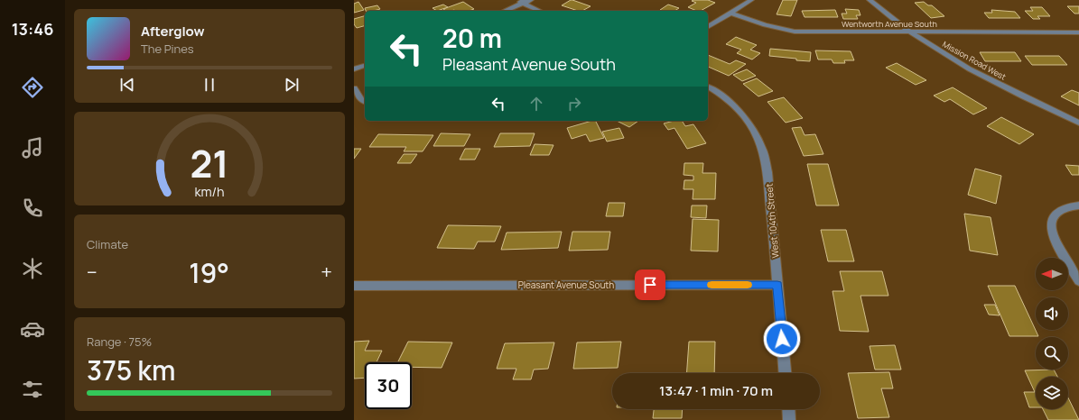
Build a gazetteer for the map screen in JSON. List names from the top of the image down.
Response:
{
  "streets": {
    "street": [
      "Wentworth Avenue South",
      "Mission Road West",
      "West 104th Street",
      "Pleasant Avenue South"
    ]
  },
  "crossings": [
    ["Wentworth Avenue South", "Mission Road West"],
    ["West 104th Street", "Pleasant Avenue South"]
  ],
  "north": "left",
  "page": {
    "tabs": "13:46",
    "turn": ["20 m", "Pleasant Avenue South"],
    "song": ["Afterglow", "The Pines"],
    "tile": [
      "Climate",
      ["Range · 75%", "375 km"]
    ],
    "heat": ["−", "19°", "+"],
    "limit": "30",
    "trip": "13:47 · 1 min · 70 m",
    "gauge": ["21", "km/h"]
  }
}
